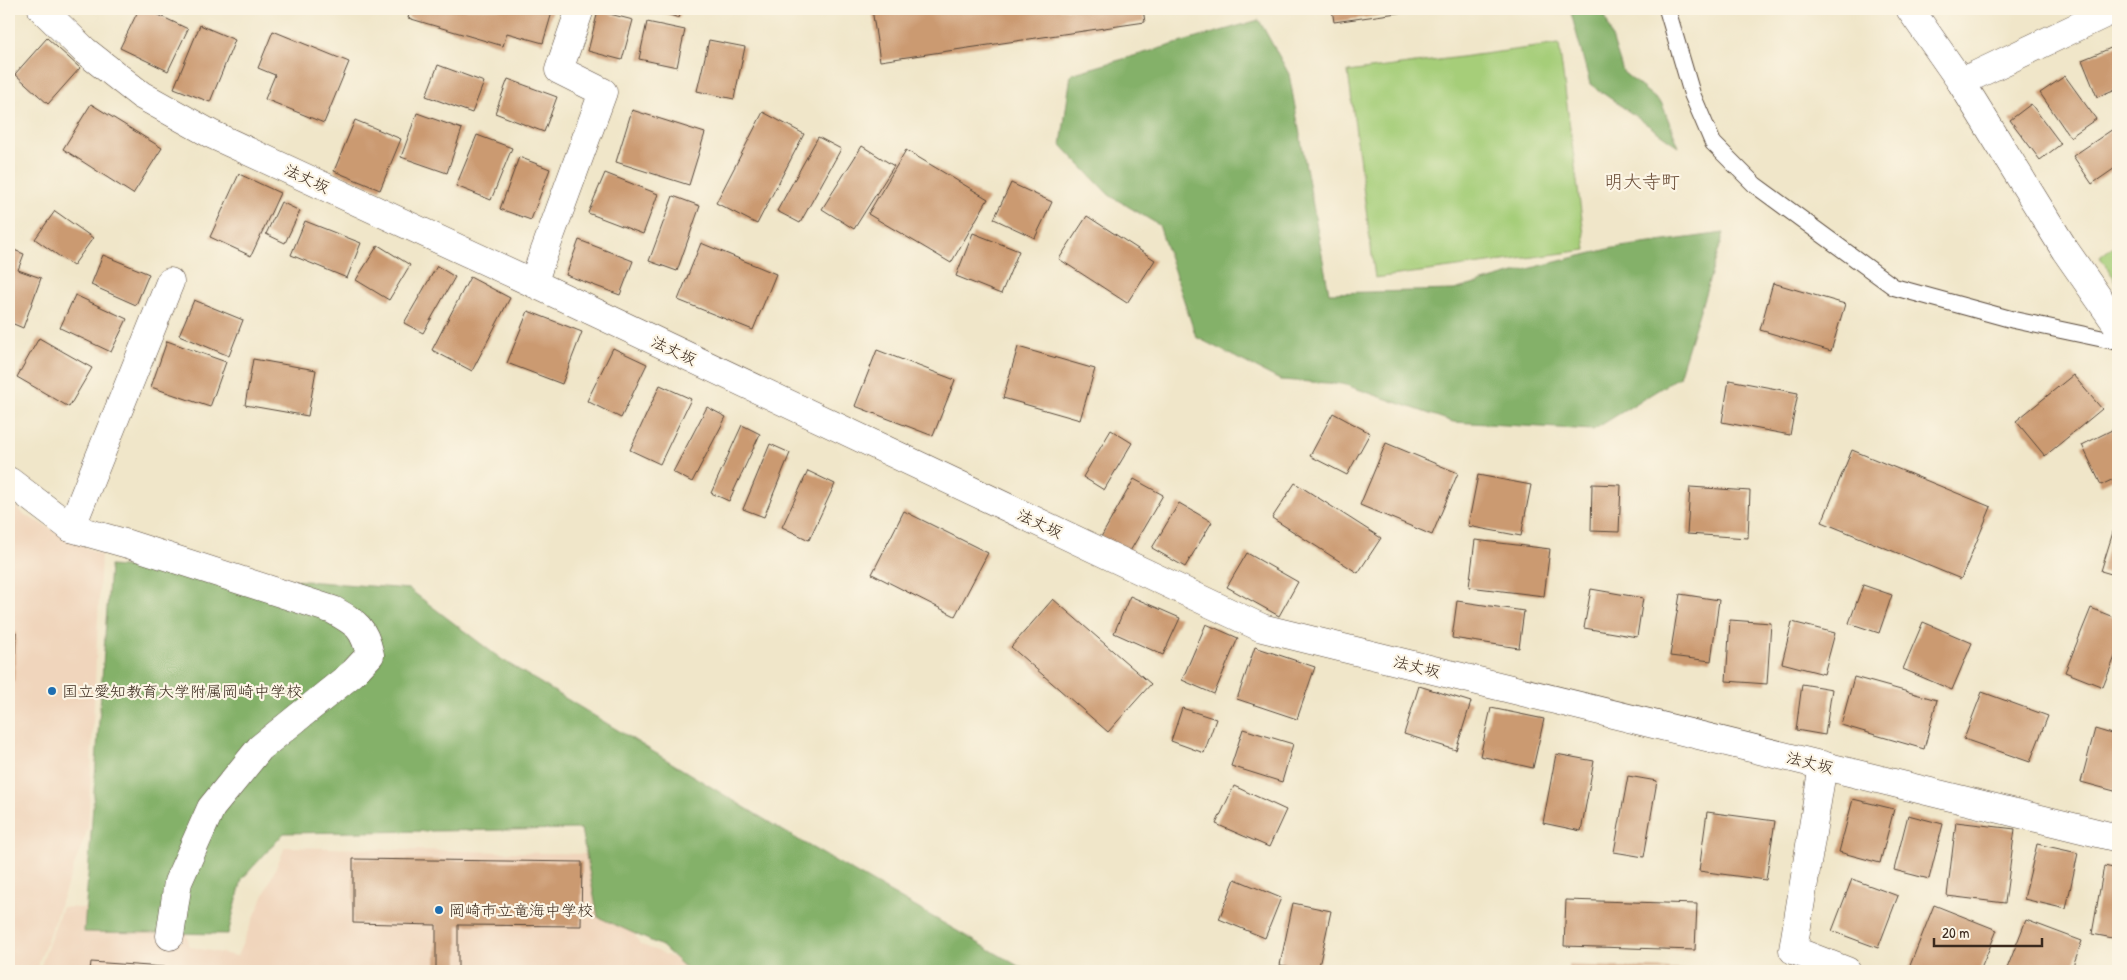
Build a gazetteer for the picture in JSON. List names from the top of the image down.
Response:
{
  "streets": {
    "street": ["法丈坂"]
  },
  "districts": ["明大寺町"],
  "places": ["国立愛知教育大学附属岡崎中学校", "岡崎市立竜海中学校"],
  "scale_bar": "20 m"
}
